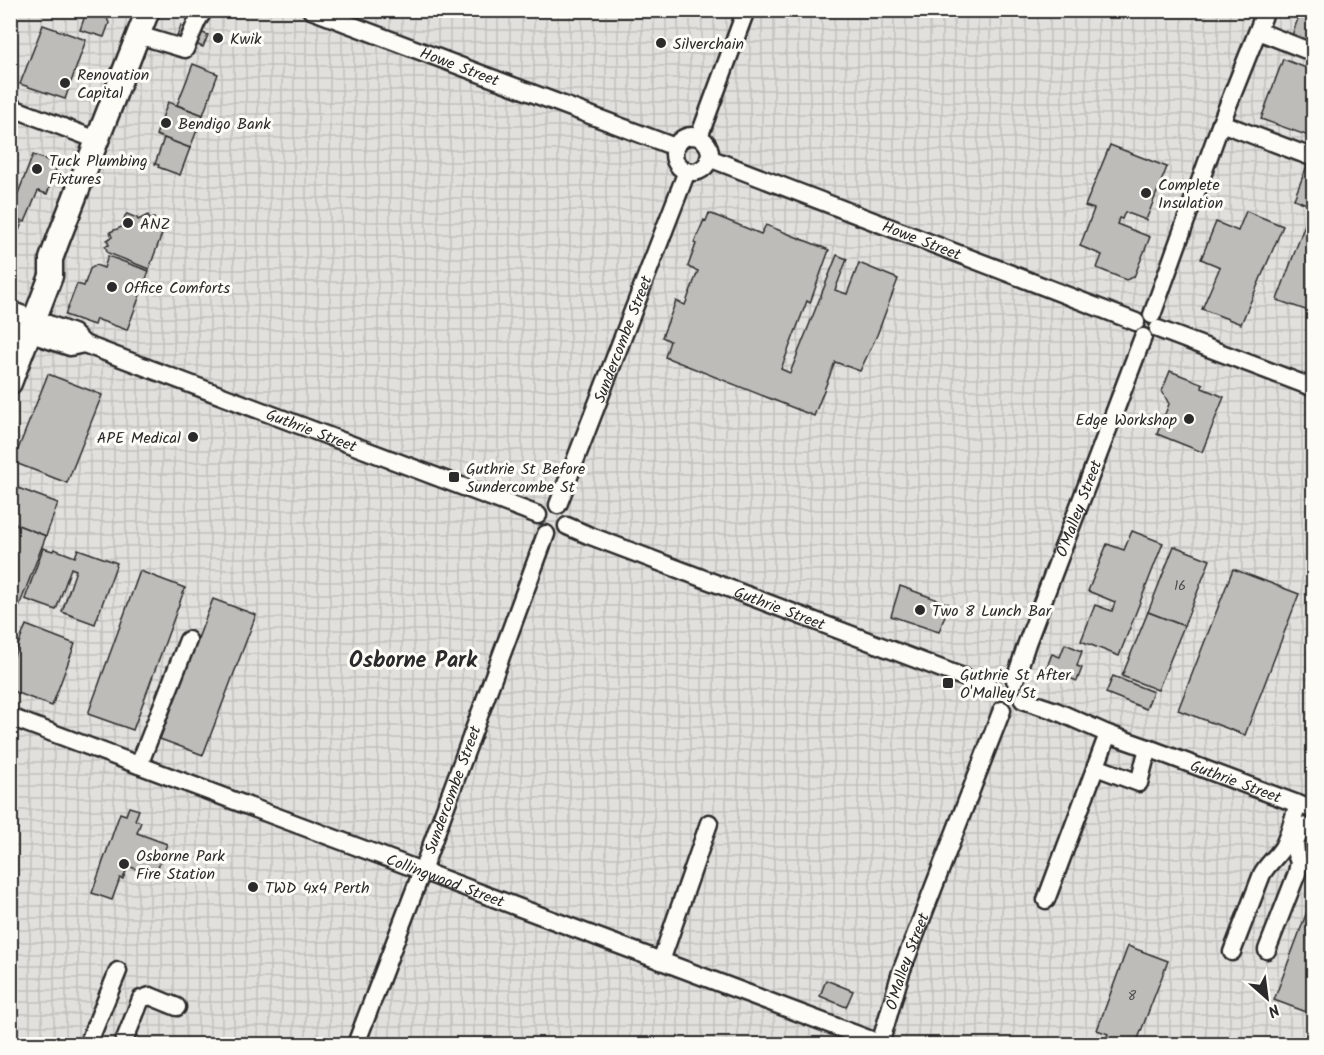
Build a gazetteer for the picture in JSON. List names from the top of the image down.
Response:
{
  "streets": {
    "street": [
      "Howe Street",
      "Sundercombe Street",
      "Guthrie Street",
      "O'Malley Street",
      "Collingwood Street"
    ]
  },
  "crossings": [
    ["Howe Street", "Sundercombe Street"],
    ["Howe Street", "O'Malley Street"],
    ["Sundercombe Street", "Guthrie Street"],
    ["Sundercombe Street", "Collingwood Street"],
    ["Guthrie Street", "O'Malley Street"],
    ["O'Malley Street", "Collingwood Street"]
  ],
  "districts": ["Osborne Park"],
  "places": {
    "other": [
      "Kwik",
      "Silverchain",
      "Renovation Capital",
      "Bendigo Bank",
      "Tuck Plumbing Fixtures",
      "Complete Insulation",
      "ANZ",
      "Office Comforts",
      "Edge Workshop",
      "APE Medical",
      "Two 8 Lunch Bar",
      "Osborne Park Fire Station",
      "TWD 4x4 Perth"
    ],
    "transit": ["Guthrie St Before Sundercombe St", "Guthrie St After O'Malley St"]
  },
  "house_numbers": ["16", "8"],
  "north": "bottom right"
}
